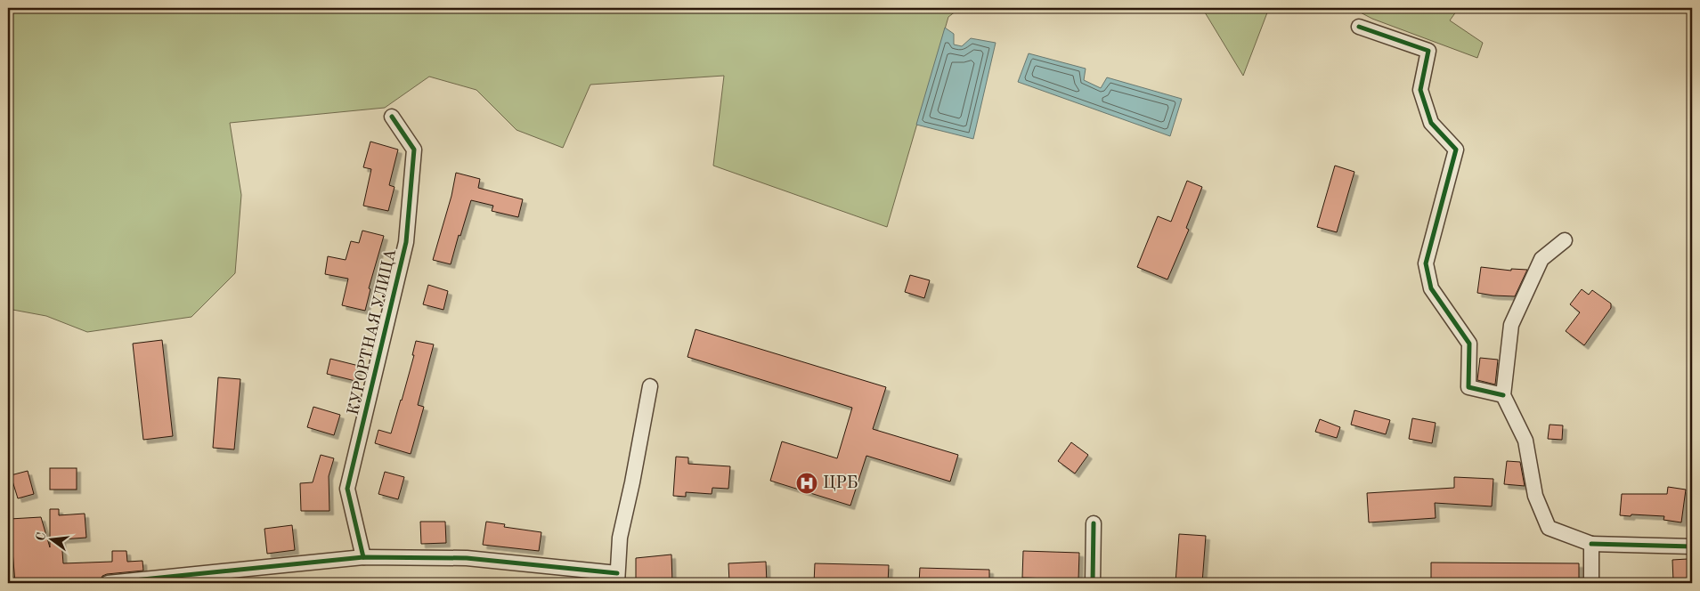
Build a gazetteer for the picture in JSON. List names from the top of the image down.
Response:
{
  "streets": {
    "street": ["КУРОРТНАЯ УЛИЦА"]
  },
  "places": {
    "hospital": ["ЦРБ"]
  },
  "north": "left"
}
